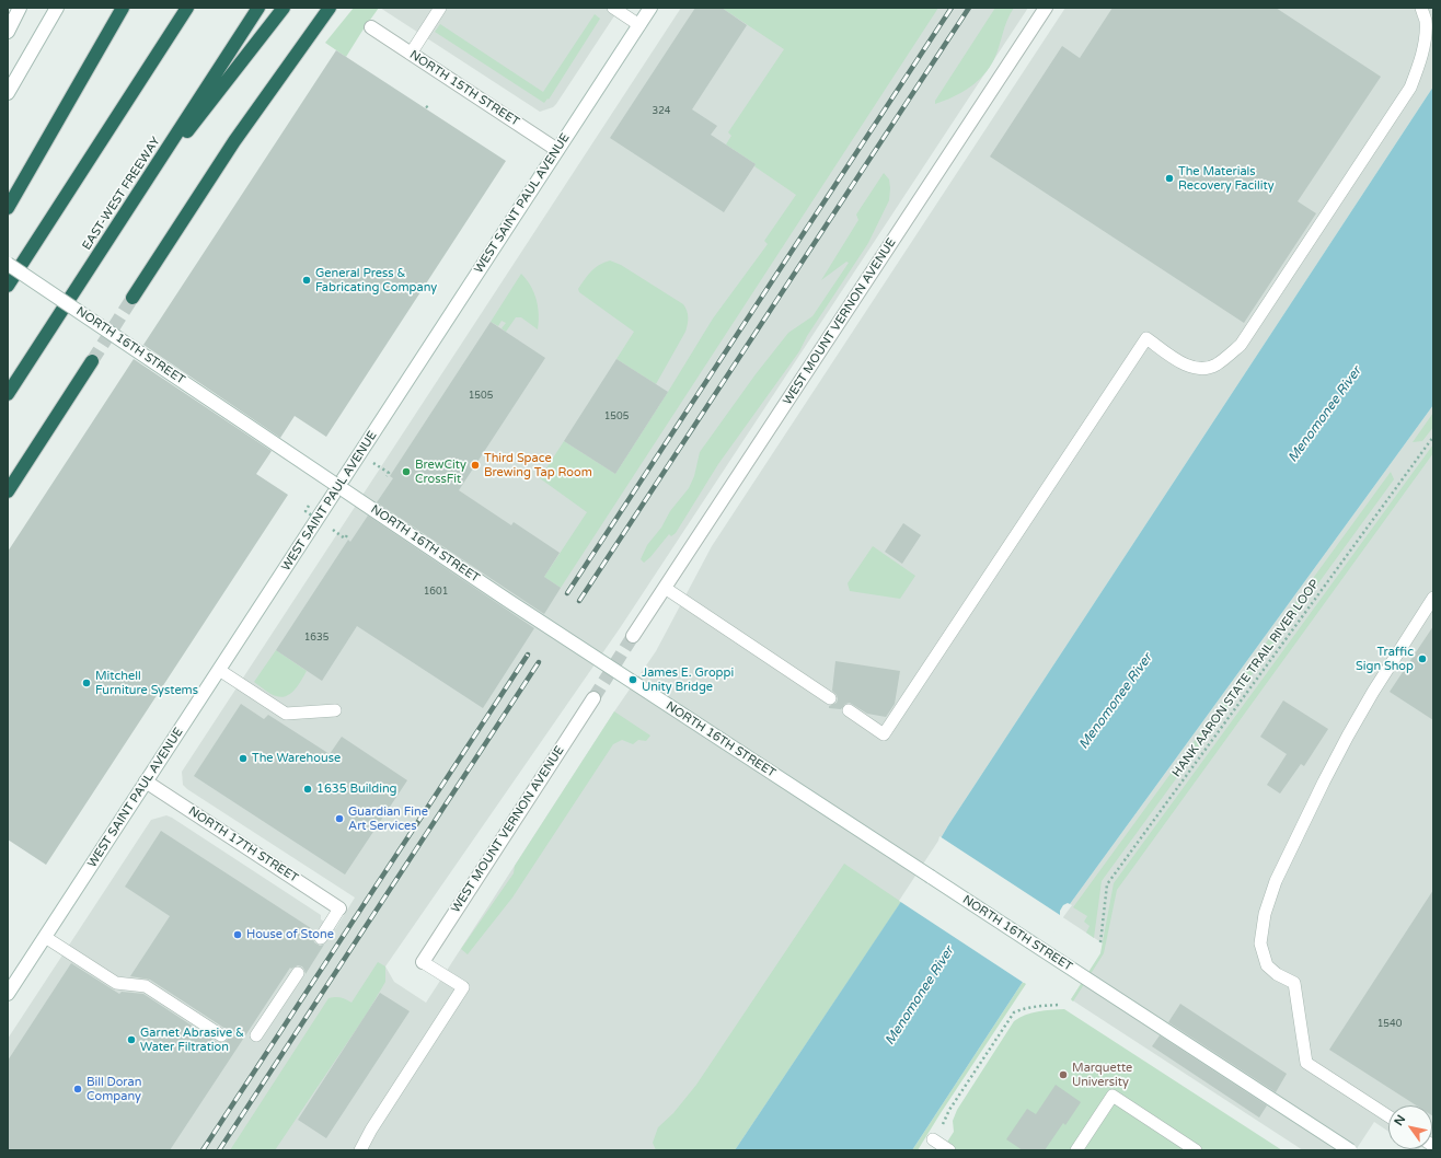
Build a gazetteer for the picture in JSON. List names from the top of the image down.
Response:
{
  "streets": {
    "highway": ["EAST-WEST FREEWAY"],
    "street": [
      "NORTH 15TH STREET",
      "WEST SAINT PAUL AVENUE",
      "WEST MOUNT VERNON AVENUE",
      "NORTH 16TH STREET",
      "NORTH 17TH STREET"
    ],
    "path": ["HANK AARON STATE TRAIL RIVER LOOP"]
  },
  "crossings": [
    ["NORTH 15TH STREET", "WEST SAINT PAUL AVENUE"],
    ["WEST SAINT PAUL AVENUE", "NORTH 17TH STREET"]
  ],
  "water": ["Menomonee River"],
  "places": [
    "The Materials Recovery Facility",
    "General Press & Fabricating Company",
    "Third Space Brewing Tap Room",
    "BrewCity CrossFit",
    "Traffic Sign Shop",
    "James E. Groppi Unity Bridge",
    "Mitchell Furniture Systems",
    "The Warehouse",
    "1635 Building",
    "Guardian Fine Art Services",
    "House of Stone",
    "Garnet Abrasive & Water Filtration",
    "Marquette University",
    "Bill Doran Company"
  ],
  "house_numbers": [
    "324",
    "1505",
    "1505",
    "1601",
    "1635",
    "1540"
  ],
  "north": "top left"
}
